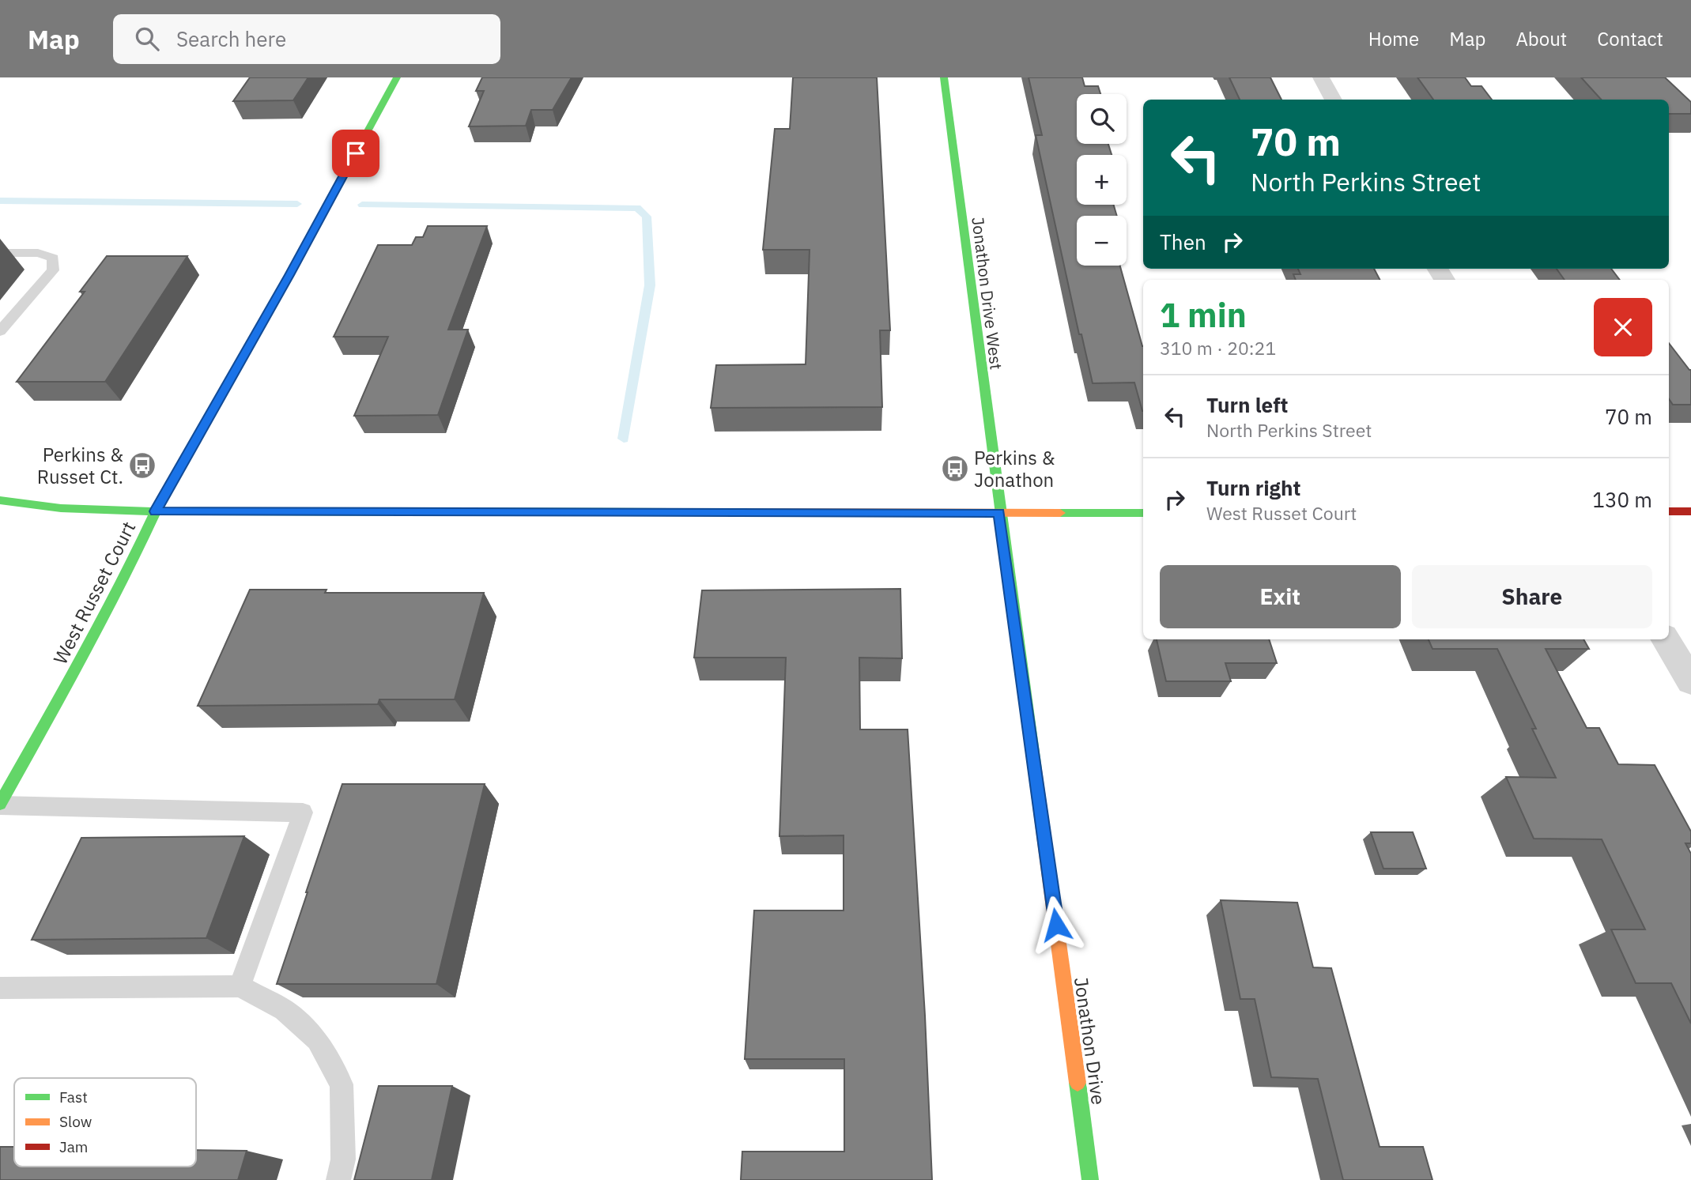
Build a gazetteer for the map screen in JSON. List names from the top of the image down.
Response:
{
  "streets": {
    "street": ["Jonathon Drive West", "West Russet Court", "Jonathon Drive"]
  },
  "crossings": [
    ["Jonathon Drive West", "Jonathon Drive"]
  ],
  "places": {
    "bus stop": ["Perkins & Russet Ct.", "Perkins & Jonathon"]
  },
  "legend": ["Fast", "Slow", "Jam"],
  "page": {
    "header": "Map",
    "search": "Search here",
    "nav": [
      "Home",
      "Map",
      "About",
      "Contact"
    ],
    "map_buttons": ["+", "−"],
    "turn": ["70 m", "North Perkins Street"],
    "then": "Then",
    "heading": ["1 min", "310 m · 20:21"],
    "list": [
      {
        "name": "Turn left",
        "note": "North Perkins Street",
        "value": "70 m"
      },
      {
        "name": "Turn right",
        "note": "West Russet Court",
        "value": "130 m"
      }
    ],
    "buttons": ["Exit", "Share"]
  }
}
